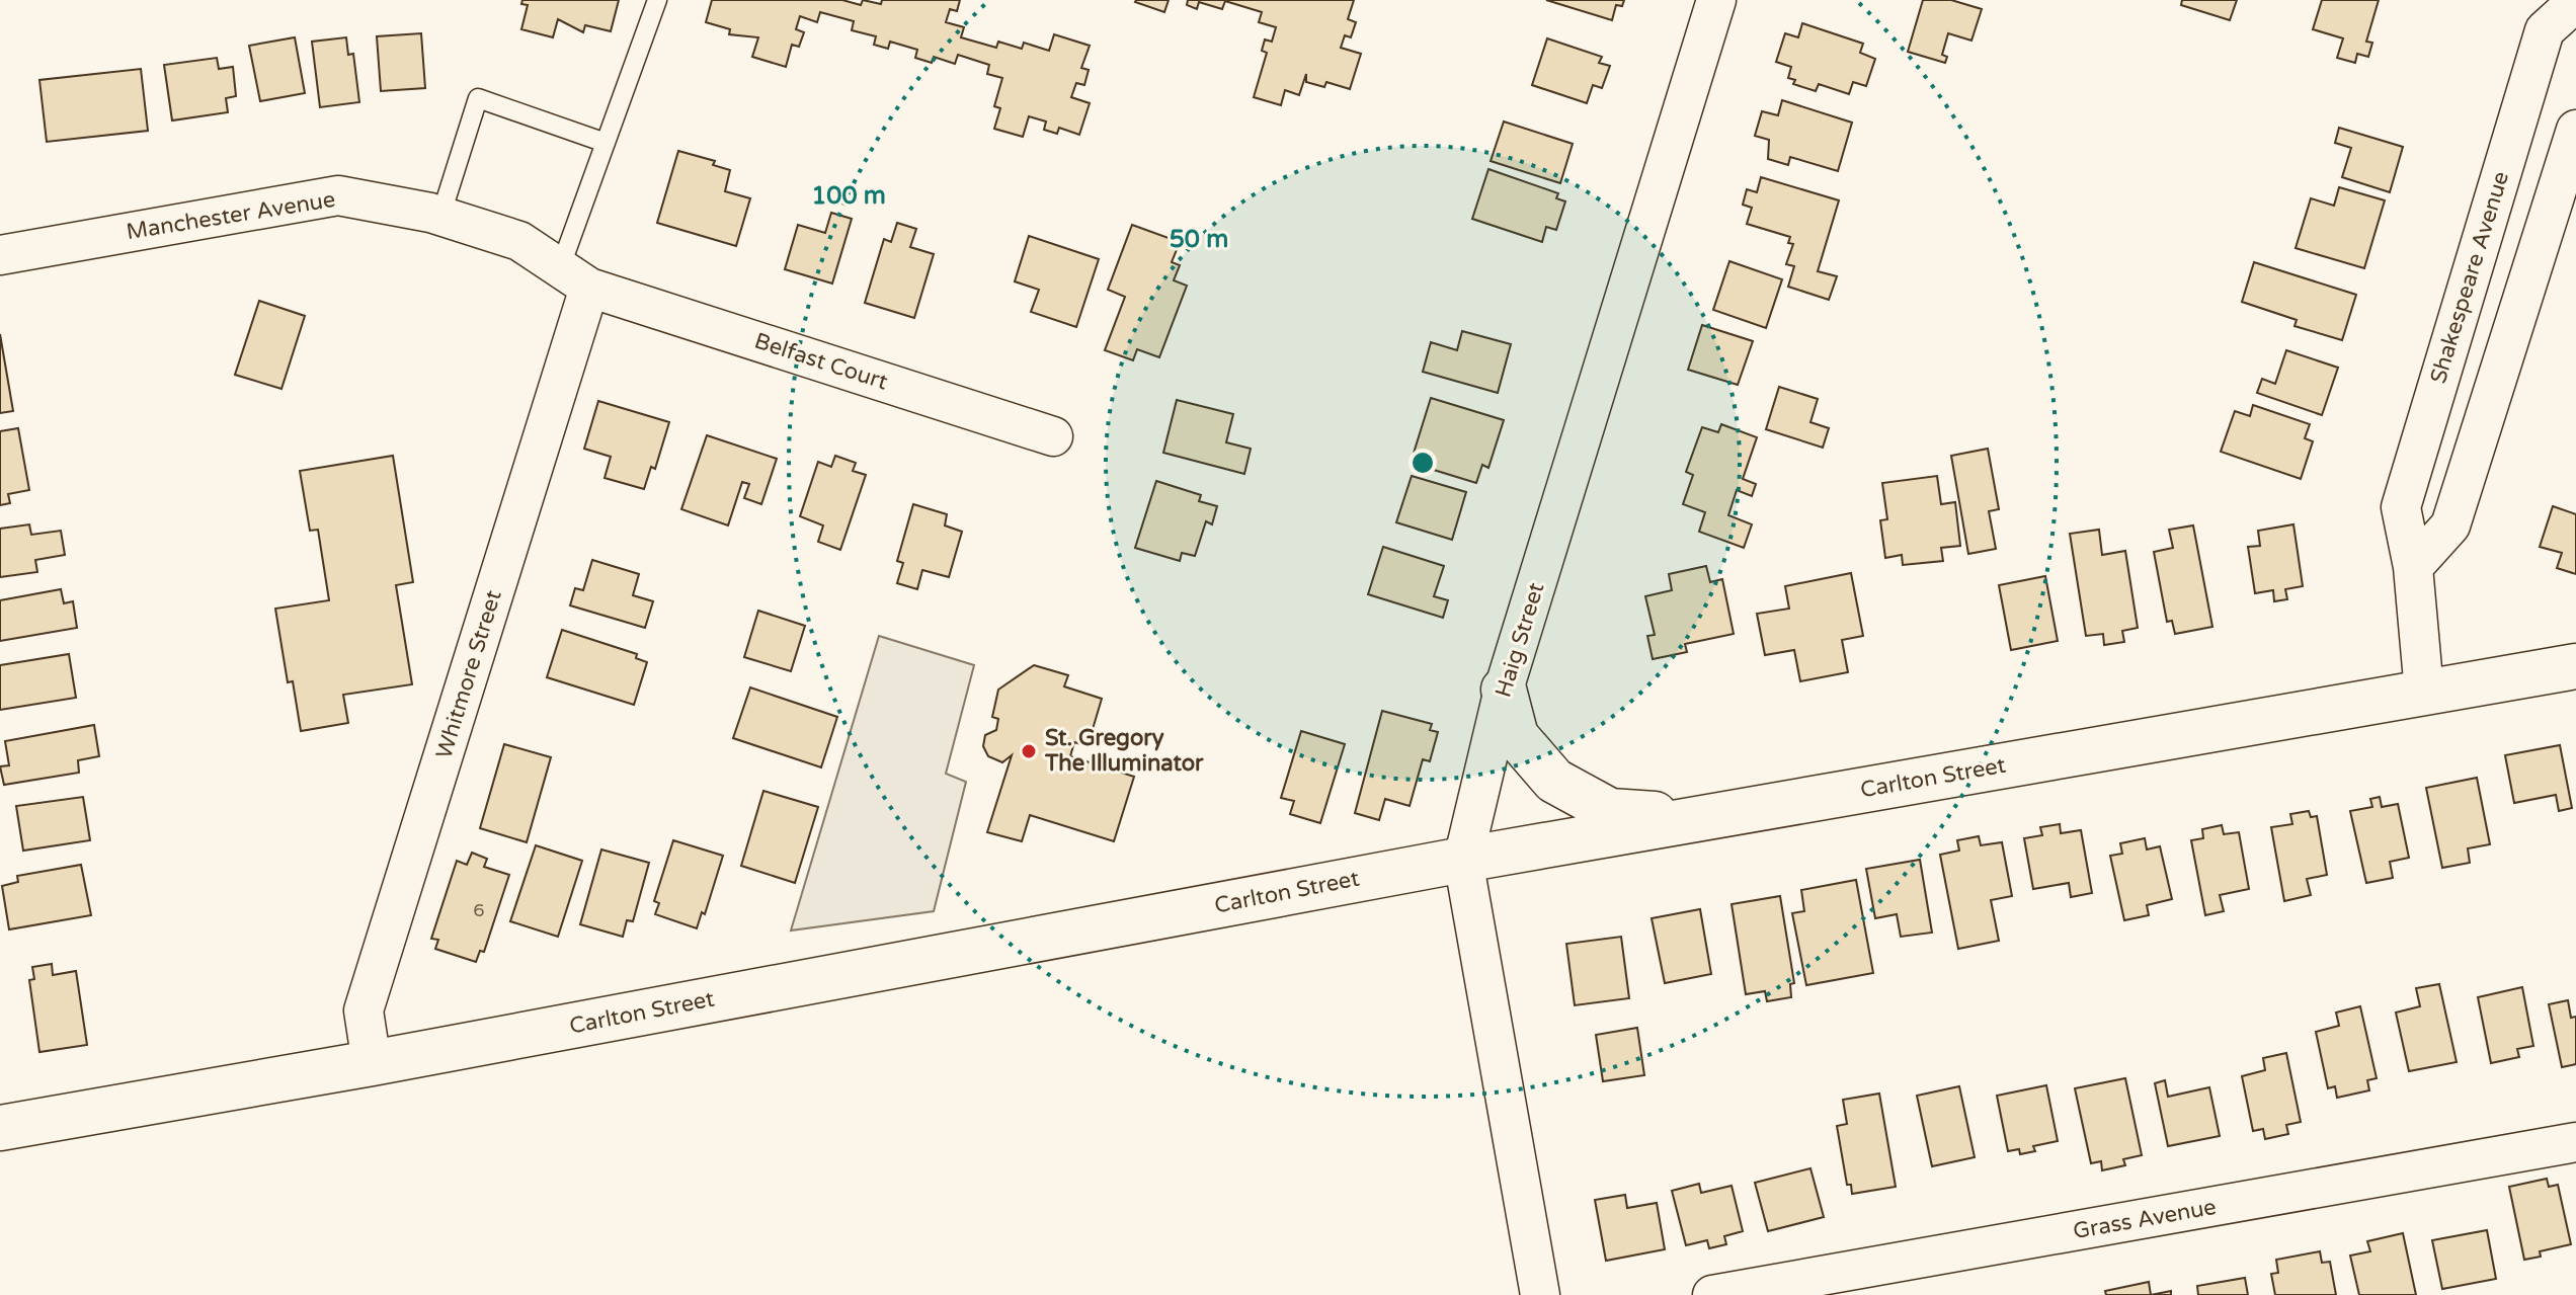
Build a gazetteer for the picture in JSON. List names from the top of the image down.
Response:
{
  "streets": {
    "main road": ["Carlton Street"],
    "street": [
      "Manchester Avenue",
      "Shakespeare Avenue",
      "Belfast Court",
      "Haig Street",
      "Whitmore Street",
      "Grass Avenue"
    ]
  },
  "crossings": [
    ["Manchester Avenue", "Belfast Court"],
    ["Manchester Avenue", "Whitmore Street"],
    ["Shakespeare Avenue", "Carlton Street"],
    ["Belfast Court", "Whitmore Street"],
    ["Haig Street", "Carlton Street"],
    ["Whitmore Street", "Carlton Street"]
  ],
  "places": ["St. Gregory The Illuminator"],
  "house_numbers": ["6"],
  "rings": ["100 m", "50 m"]
}
